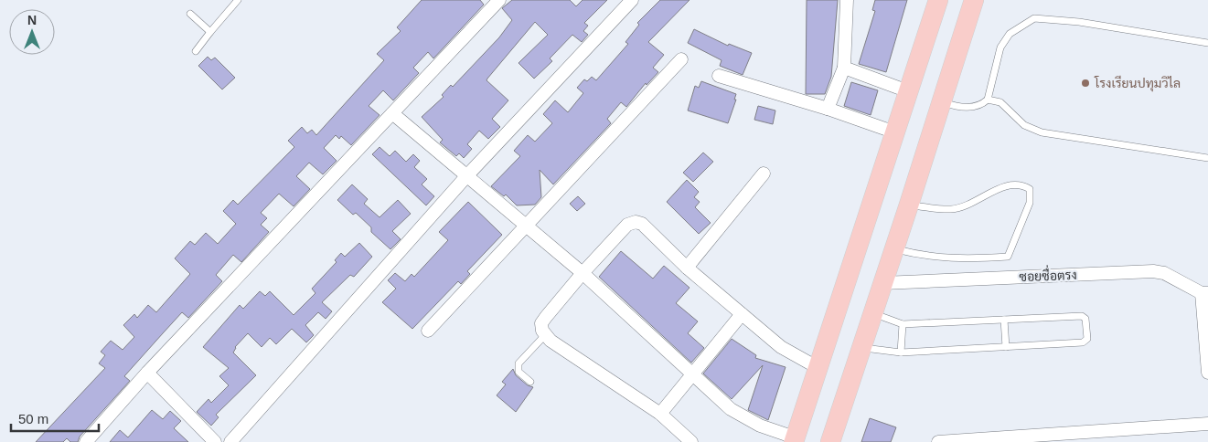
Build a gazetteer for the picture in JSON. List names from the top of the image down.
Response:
{
  "streets": {
    "street": ["ซอยซื่อตรง"]
  },
  "places": ["โรงเรียนปทุมวิไล"],
  "scale_bar": "50 m",
  "north": "top"
}
